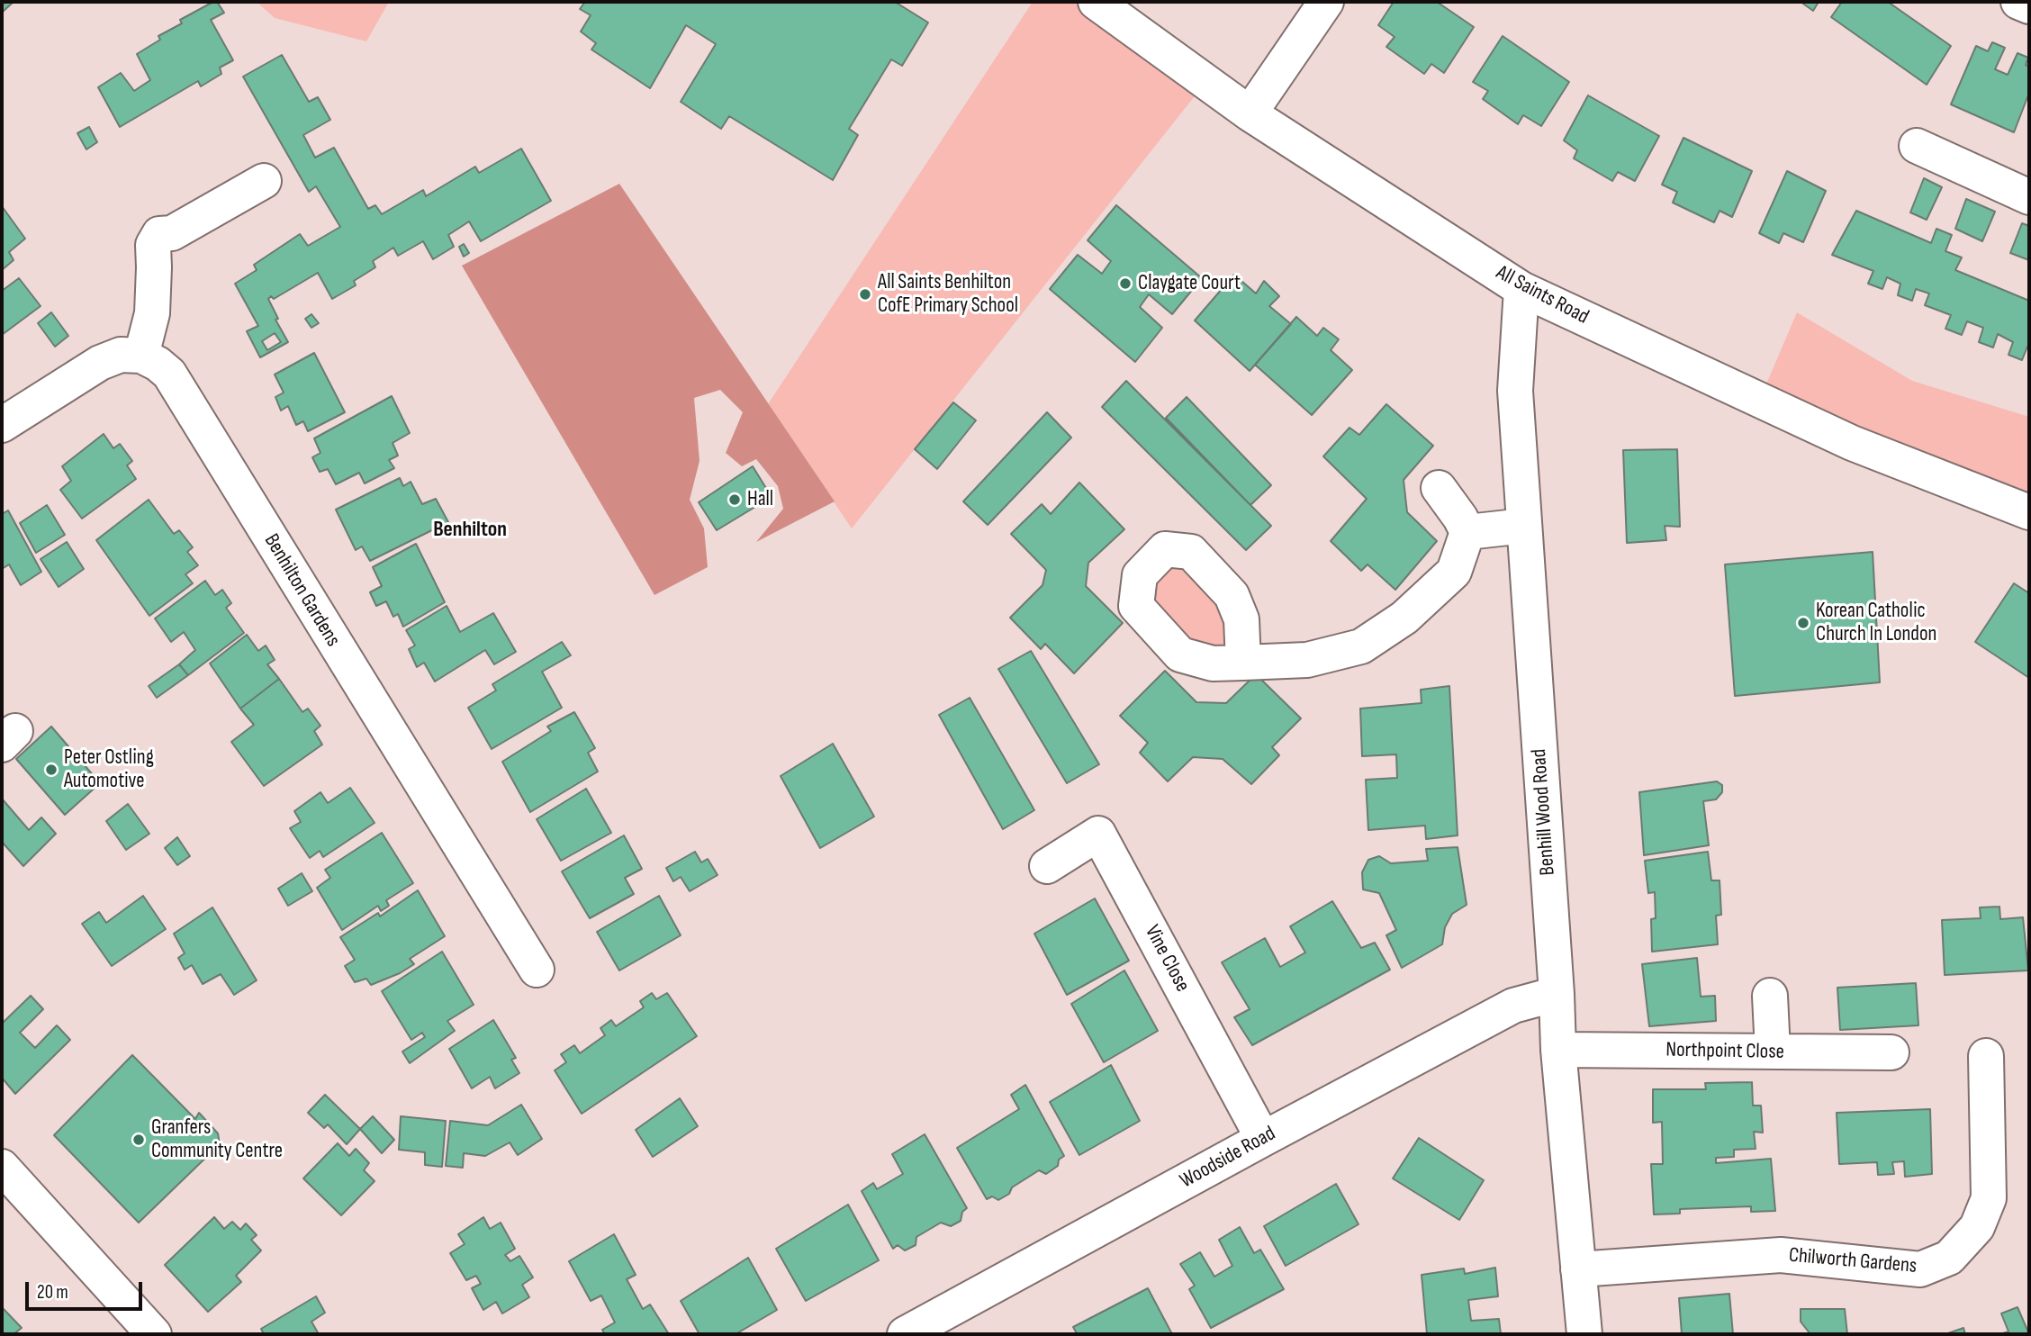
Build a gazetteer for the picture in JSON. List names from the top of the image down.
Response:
{
  "streets": {
    "street": [
      "All Saints Road",
      "Benhilton Gardens",
      "Benhill Wood Road",
      "Vine Close",
      "Northpoint Close",
      "Woodside Road",
      "Chilworth Gardens"
    ]
  },
  "crossings": [
    ["All Saints Road", "Benhill Wood Road"],
    ["Benhill Wood Road", "Northpoint Close"],
    ["Benhill Wood Road", "Woodside Road"],
    ["Benhill Wood Road", "Chilworth Gardens"],
    ["Vine Close", "Woodside Road"]
  ],
  "districts": ["Benhilton"],
  "places": [
    "Claygate Court",
    "All Saints Benhilton CofE Primary School",
    "Hall",
    "Korean Catholic Church In London",
    "Peter Ostling Automotive",
    "Granfers Community Centre"
  ],
  "scale_bar": "20 m"
}
